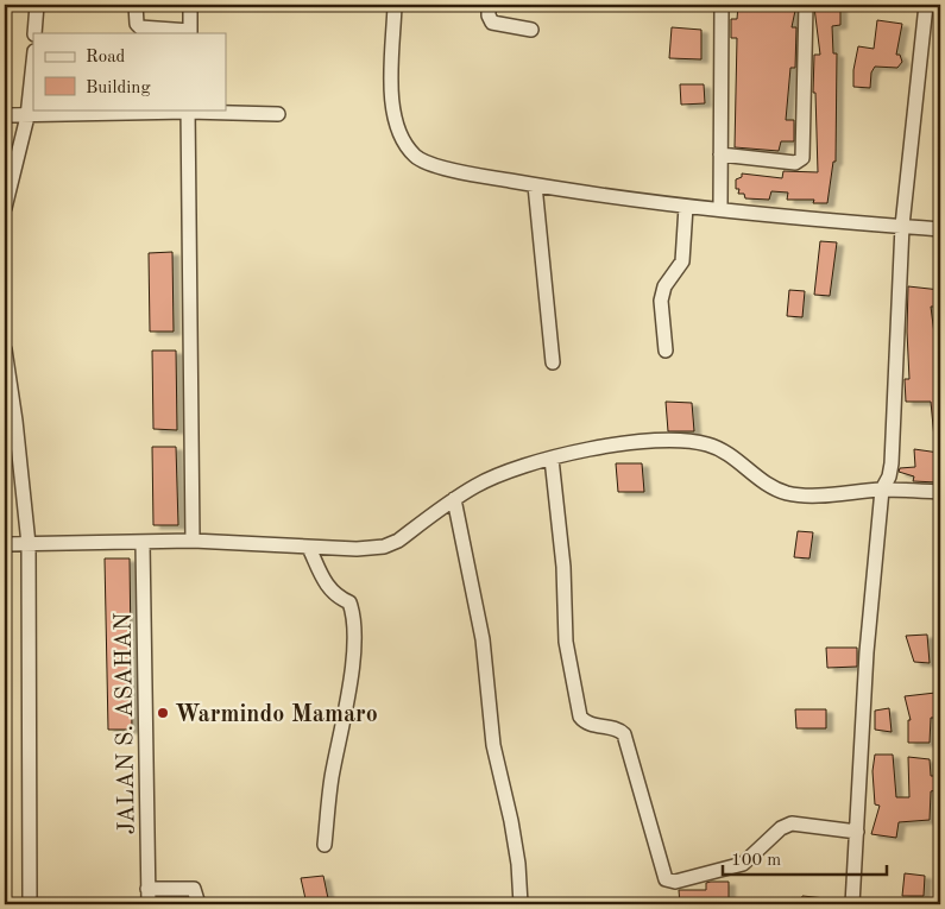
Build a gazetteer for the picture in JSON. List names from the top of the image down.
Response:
{
  "streets": {
    "street": ["JALAN S. ASAHAN"]
  },
  "places": ["Warmindo Mamaro"],
  "legend": ["Road", "Building"],
  "scale_bar": "100 m"
}
